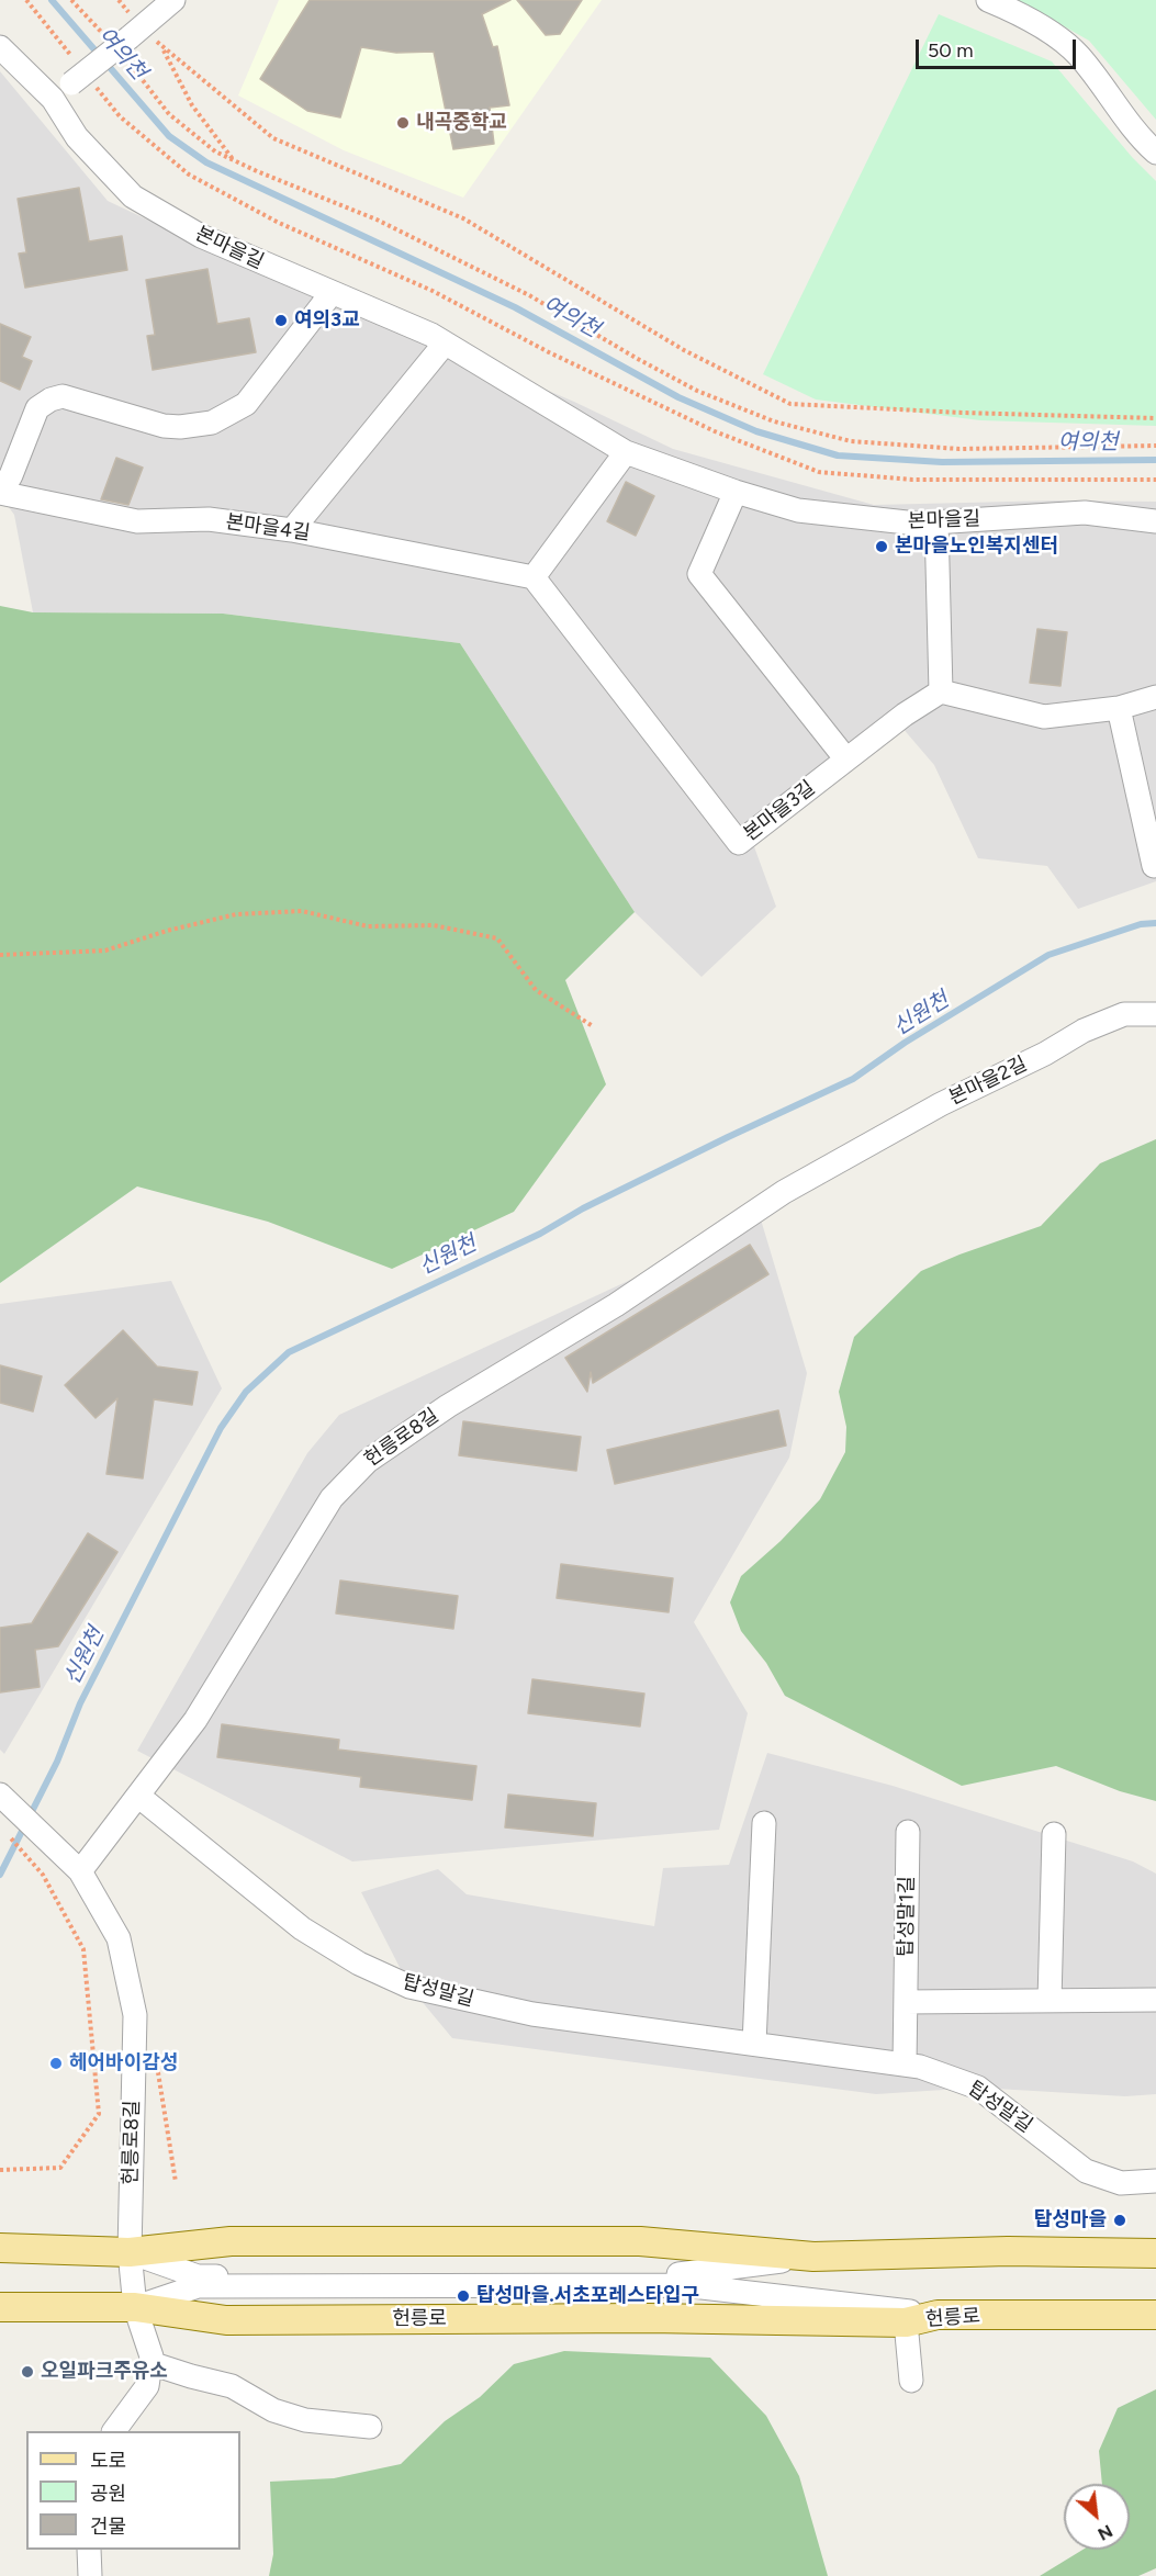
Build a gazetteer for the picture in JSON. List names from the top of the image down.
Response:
{
  "streets": {
    "main road": ["헌릉로"],
    "street": [
      "본마을길",
      "본마을4길",
      "본마을3길",
      "본마을2길",
      "헌릉로8길",
      "탑성말1길",
      "탑성말길"
    ]
  },
  "crossings": [
    ["본마을4길", "본마을3길"],
    ["본마을2길", "헌릉로8길"],
    ["헌릉로8길", "탑성말길"],
    ["헌릉로8길", "헌릉로"],
    ["탑성말1길", "탑성말길"]
  ],
  "water": ["여의천", "신원천"],
  "places": [
    "내곡중학교",
    "여의3교",
    "본마을노인복지센터",
    "헤어바이감성",
    "탑성마을",
    "탑성마을.서초포레스타입구",
    "오일파크주유소"
  ],
  "legend": ["도로", "공원", "건물"],
  "scale_bar": "50 m",
  "north": "bottom right"
}
